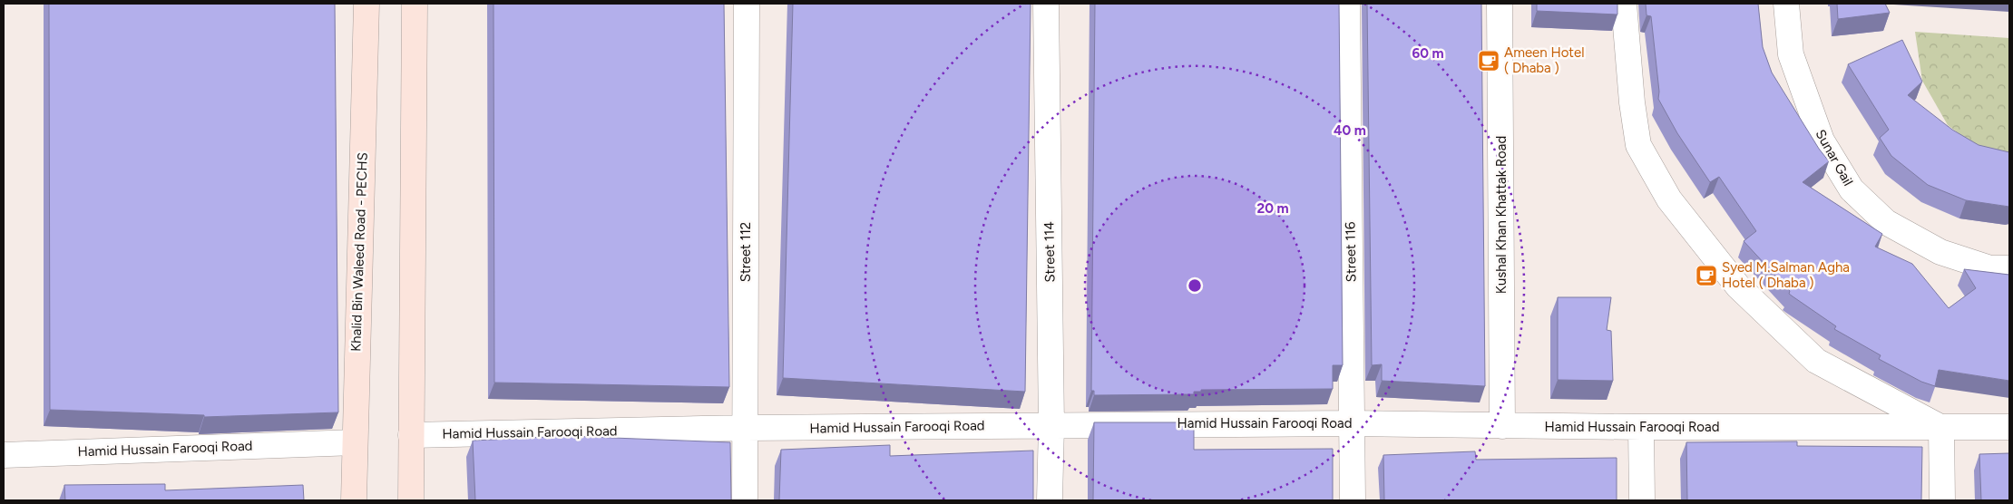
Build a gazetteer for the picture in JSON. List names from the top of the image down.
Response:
{
  "streets": {
    "main road": ["Khalid Bin Waleed Road - PECHS"],
    "street": [
      "Sunar Gail",
      "Kushal Khan Khattak Road",
      "Street 112",
      "Street 114",
      "Street 116",
      "Hamid Hussain Farooqi Road"
    ]
  },
  "crossings": [
    ["Kushal Khan Khattak Road", "Hamid Hussain Farooqi Road"],
    ["Khalid Bin Waleed Road - PECHS", "Hamid Hussain Farooqi Road"],
    ["Street 112", "Hamid Hussain Farooqi Road"],
    ["Street 114", "Hamid Hussain Farooqi Road"],
    ["Street 116", "Hamid Hussain Farooqi Road"]
  ],
  "places": {
    "cafe": ["Ameen Hotel ( Dhaba )", "Syed M.Salman Agha Hotel ( Dhaba )"]
  },
  "rings": ["60 m", "40 m", "20 m"]
}
